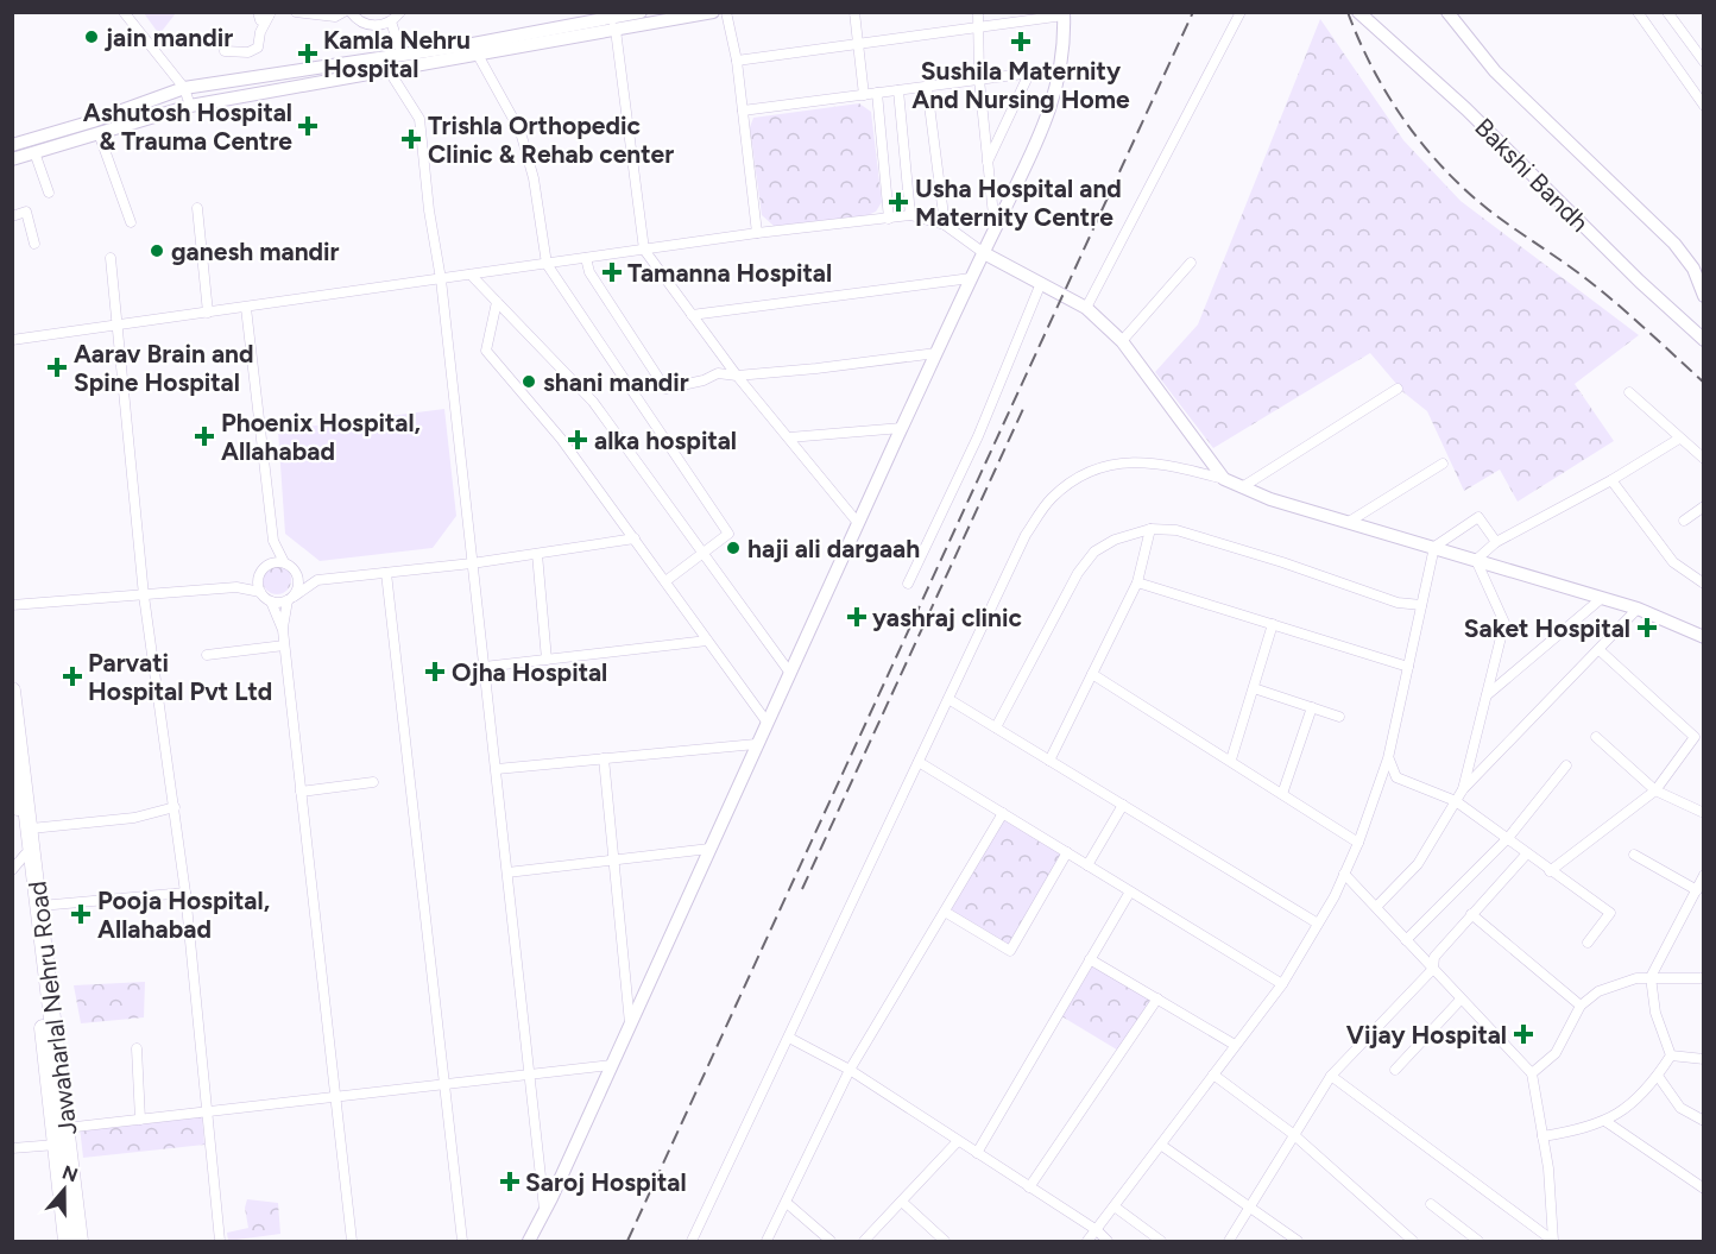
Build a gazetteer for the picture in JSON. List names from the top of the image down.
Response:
{
  "streets": {
    "highway": ["Jawaharlal Nehru Road"],
    "main road": ["Bakshi Bandh"]
  },
  "places": {
    "other": [
      "jain mandir",
      "ganesh mandir",
      "shani mandir",
      "haji ali dargaah"
    ],
    "health": [
      "Sushila Maternity And Nursing Home",
      "Kamla Nehru Hospital",
      "Ashutosh Hospital & Trauma Centre",
      "Trishla Orthopedic Clinic & Rehab center",
      "Usha Hospital and Maternity Centre",
      "Tamanna Hospital",
      "Aarav Brain and Spine Hospital",
      "Phoenix Hospital, Allahabad",
      "alka hospital",
      "yashraj clinic",
      "Saket Hospital",
      "Ojha Hospital",
      "Parvati Hospital Pvt Ltd",
      "Pooja Hospital, Allahabad",
      "Vijay Hospital",
      "Saroj Hospital"
    ]
  },
  "north": "top"
}
